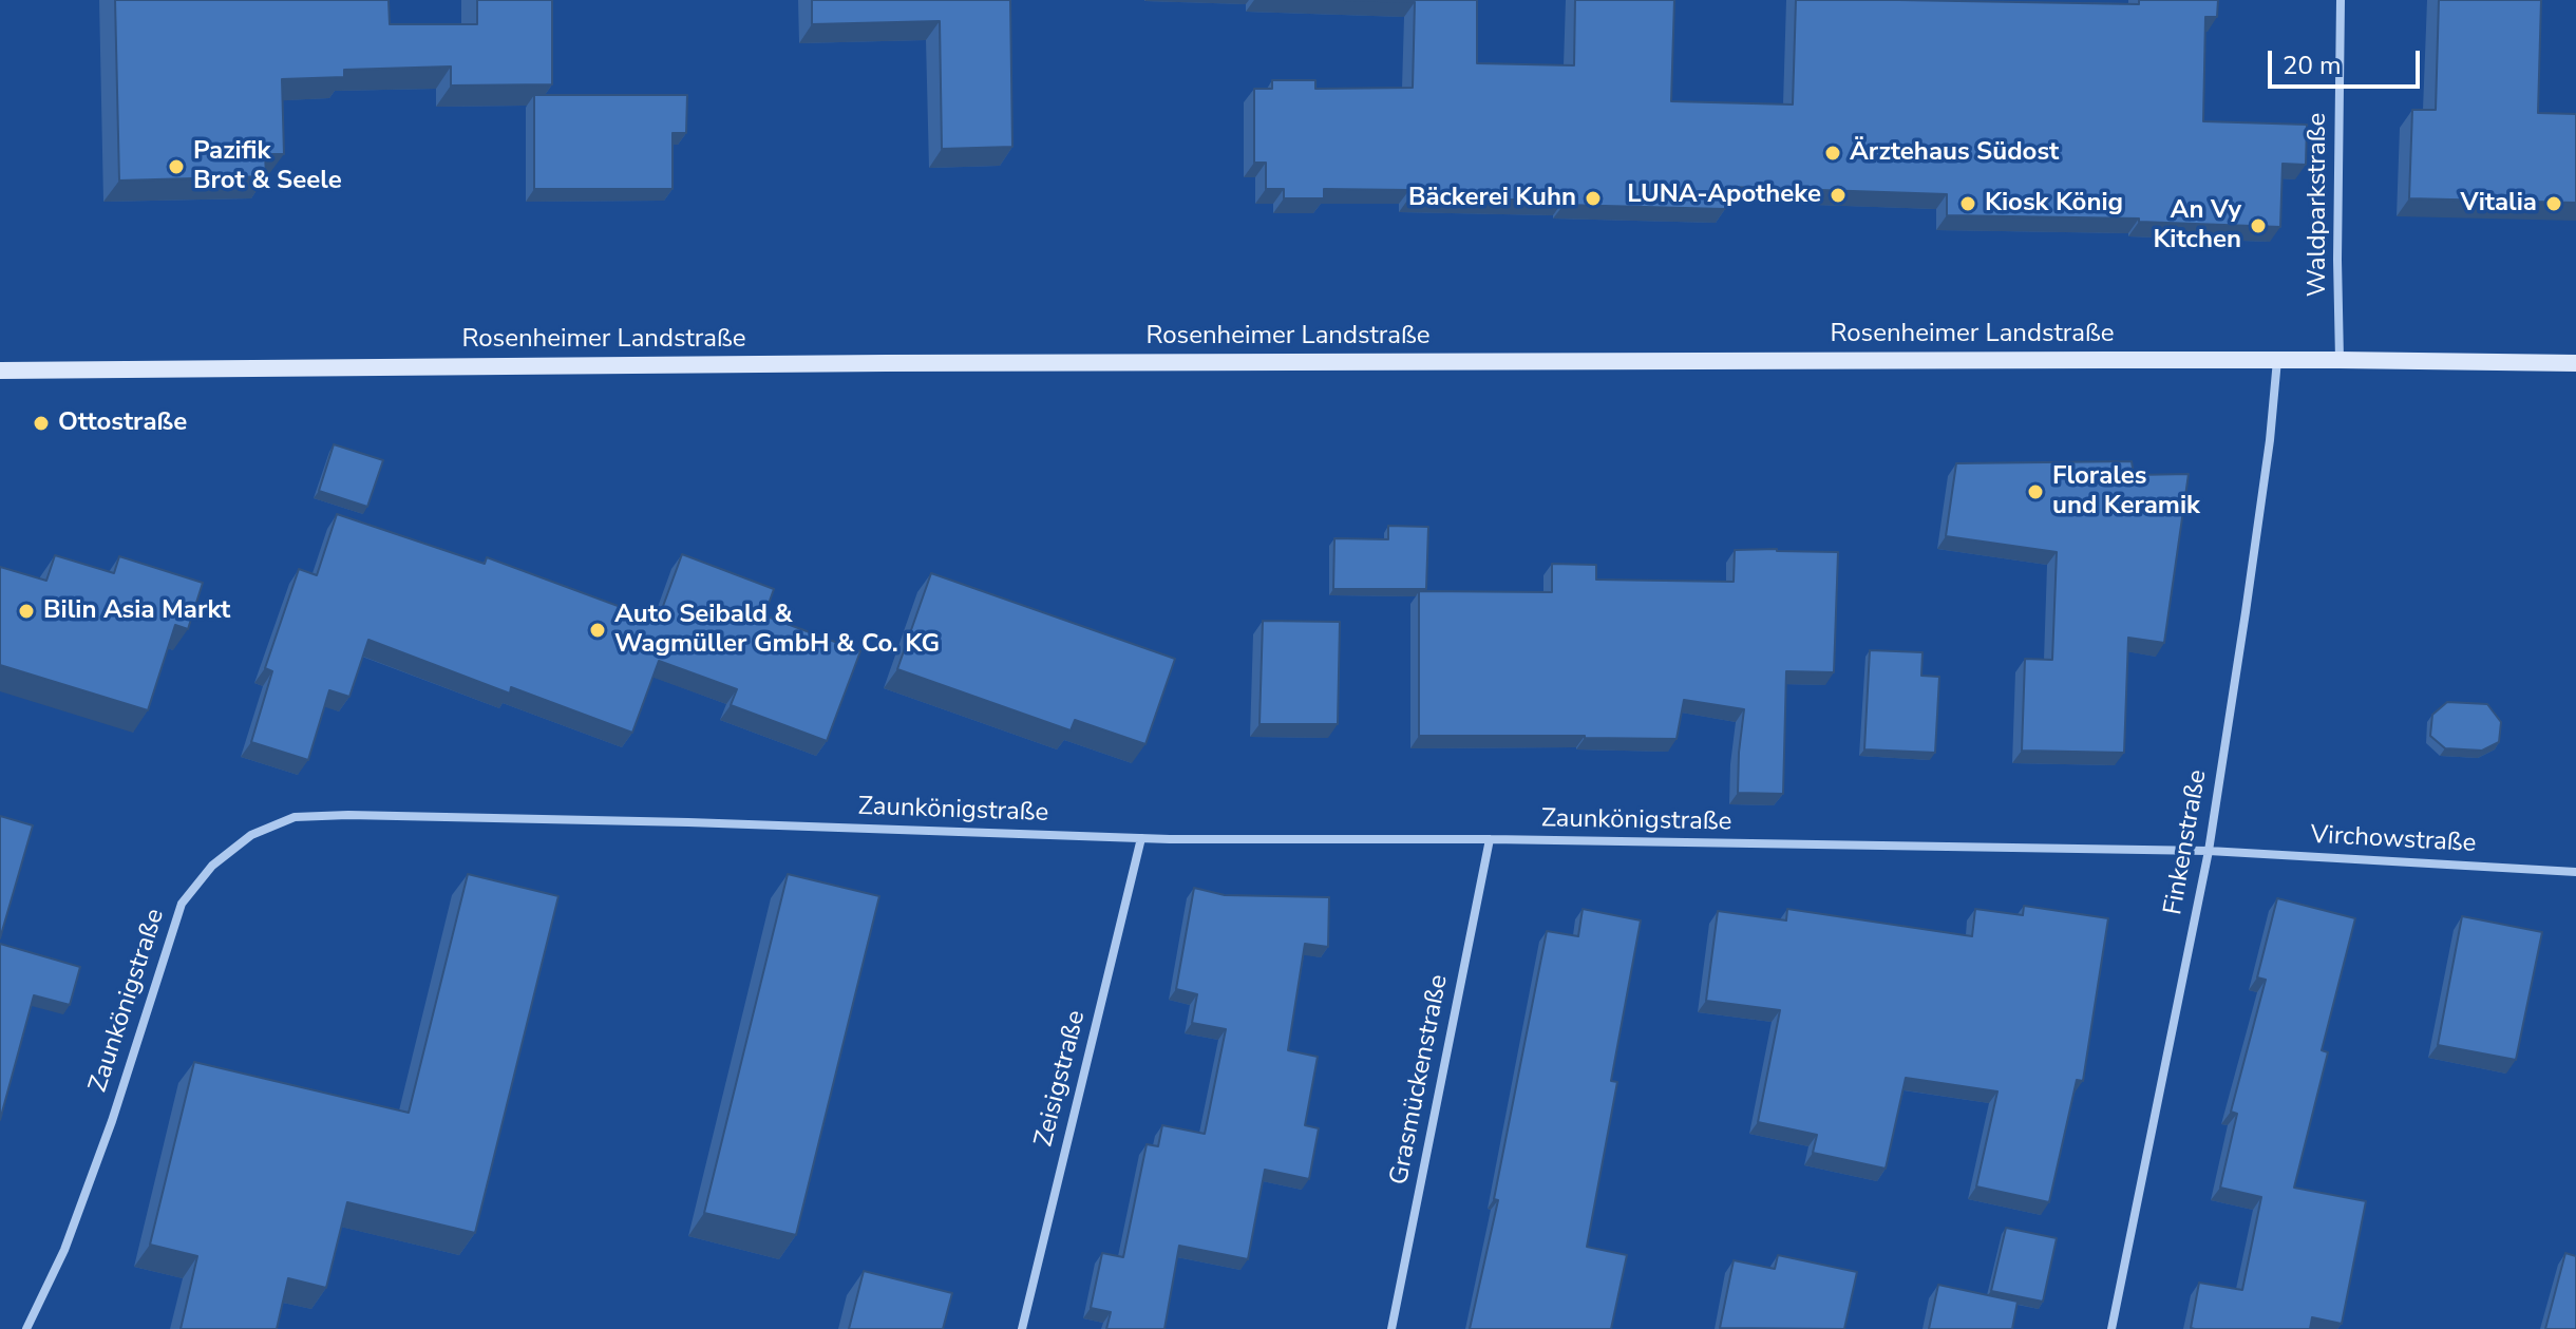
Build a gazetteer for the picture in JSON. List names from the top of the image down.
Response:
{
  "streets": {
    "main road": ["Rosenheimer Landstraße"],
    "street": [
      "Waldparkstraße",
      "Zaunkönigstraße",
      "Virchowstraße",
      "Finkenstraße",
      "Zeisigstraße",
      "Grasmückenstraße"
    ]
  },
  "crossings": [
    ["Waldparkstraße", "Rosenheimer Landstraße"],
    ["Rosenheimer Landstraße", "Finkenstraße"],
    ["Zaunkönigstraße", "Virchowstraße"],
    ["Zaunkönigstraße", "Finkenstraße"],
    ["Zaunkönigstraße", "Zeisigstraße"],
    ["Zaunkönigstraße", "Grasmückenstraße"],
    ["Virchowstraße", "Finkenstraße"]
  ],
  "places": [
    "Ärztehaus Südost",
    "Pazifik Brot & Seele",
    "LUNA-Apotheke",
    "Bäckerei Kuhn",
    "Kiosk König",
    "Vitalia",
    "An Vy Kitchen",
    "Ottostraße",
    "Florales und Keramik",
    "Bilin Asia Markt",
    "Auto Seibald & Wagmüller GmbH & Co. KG"
  ],
  "scale_bar": "20 m"
}
